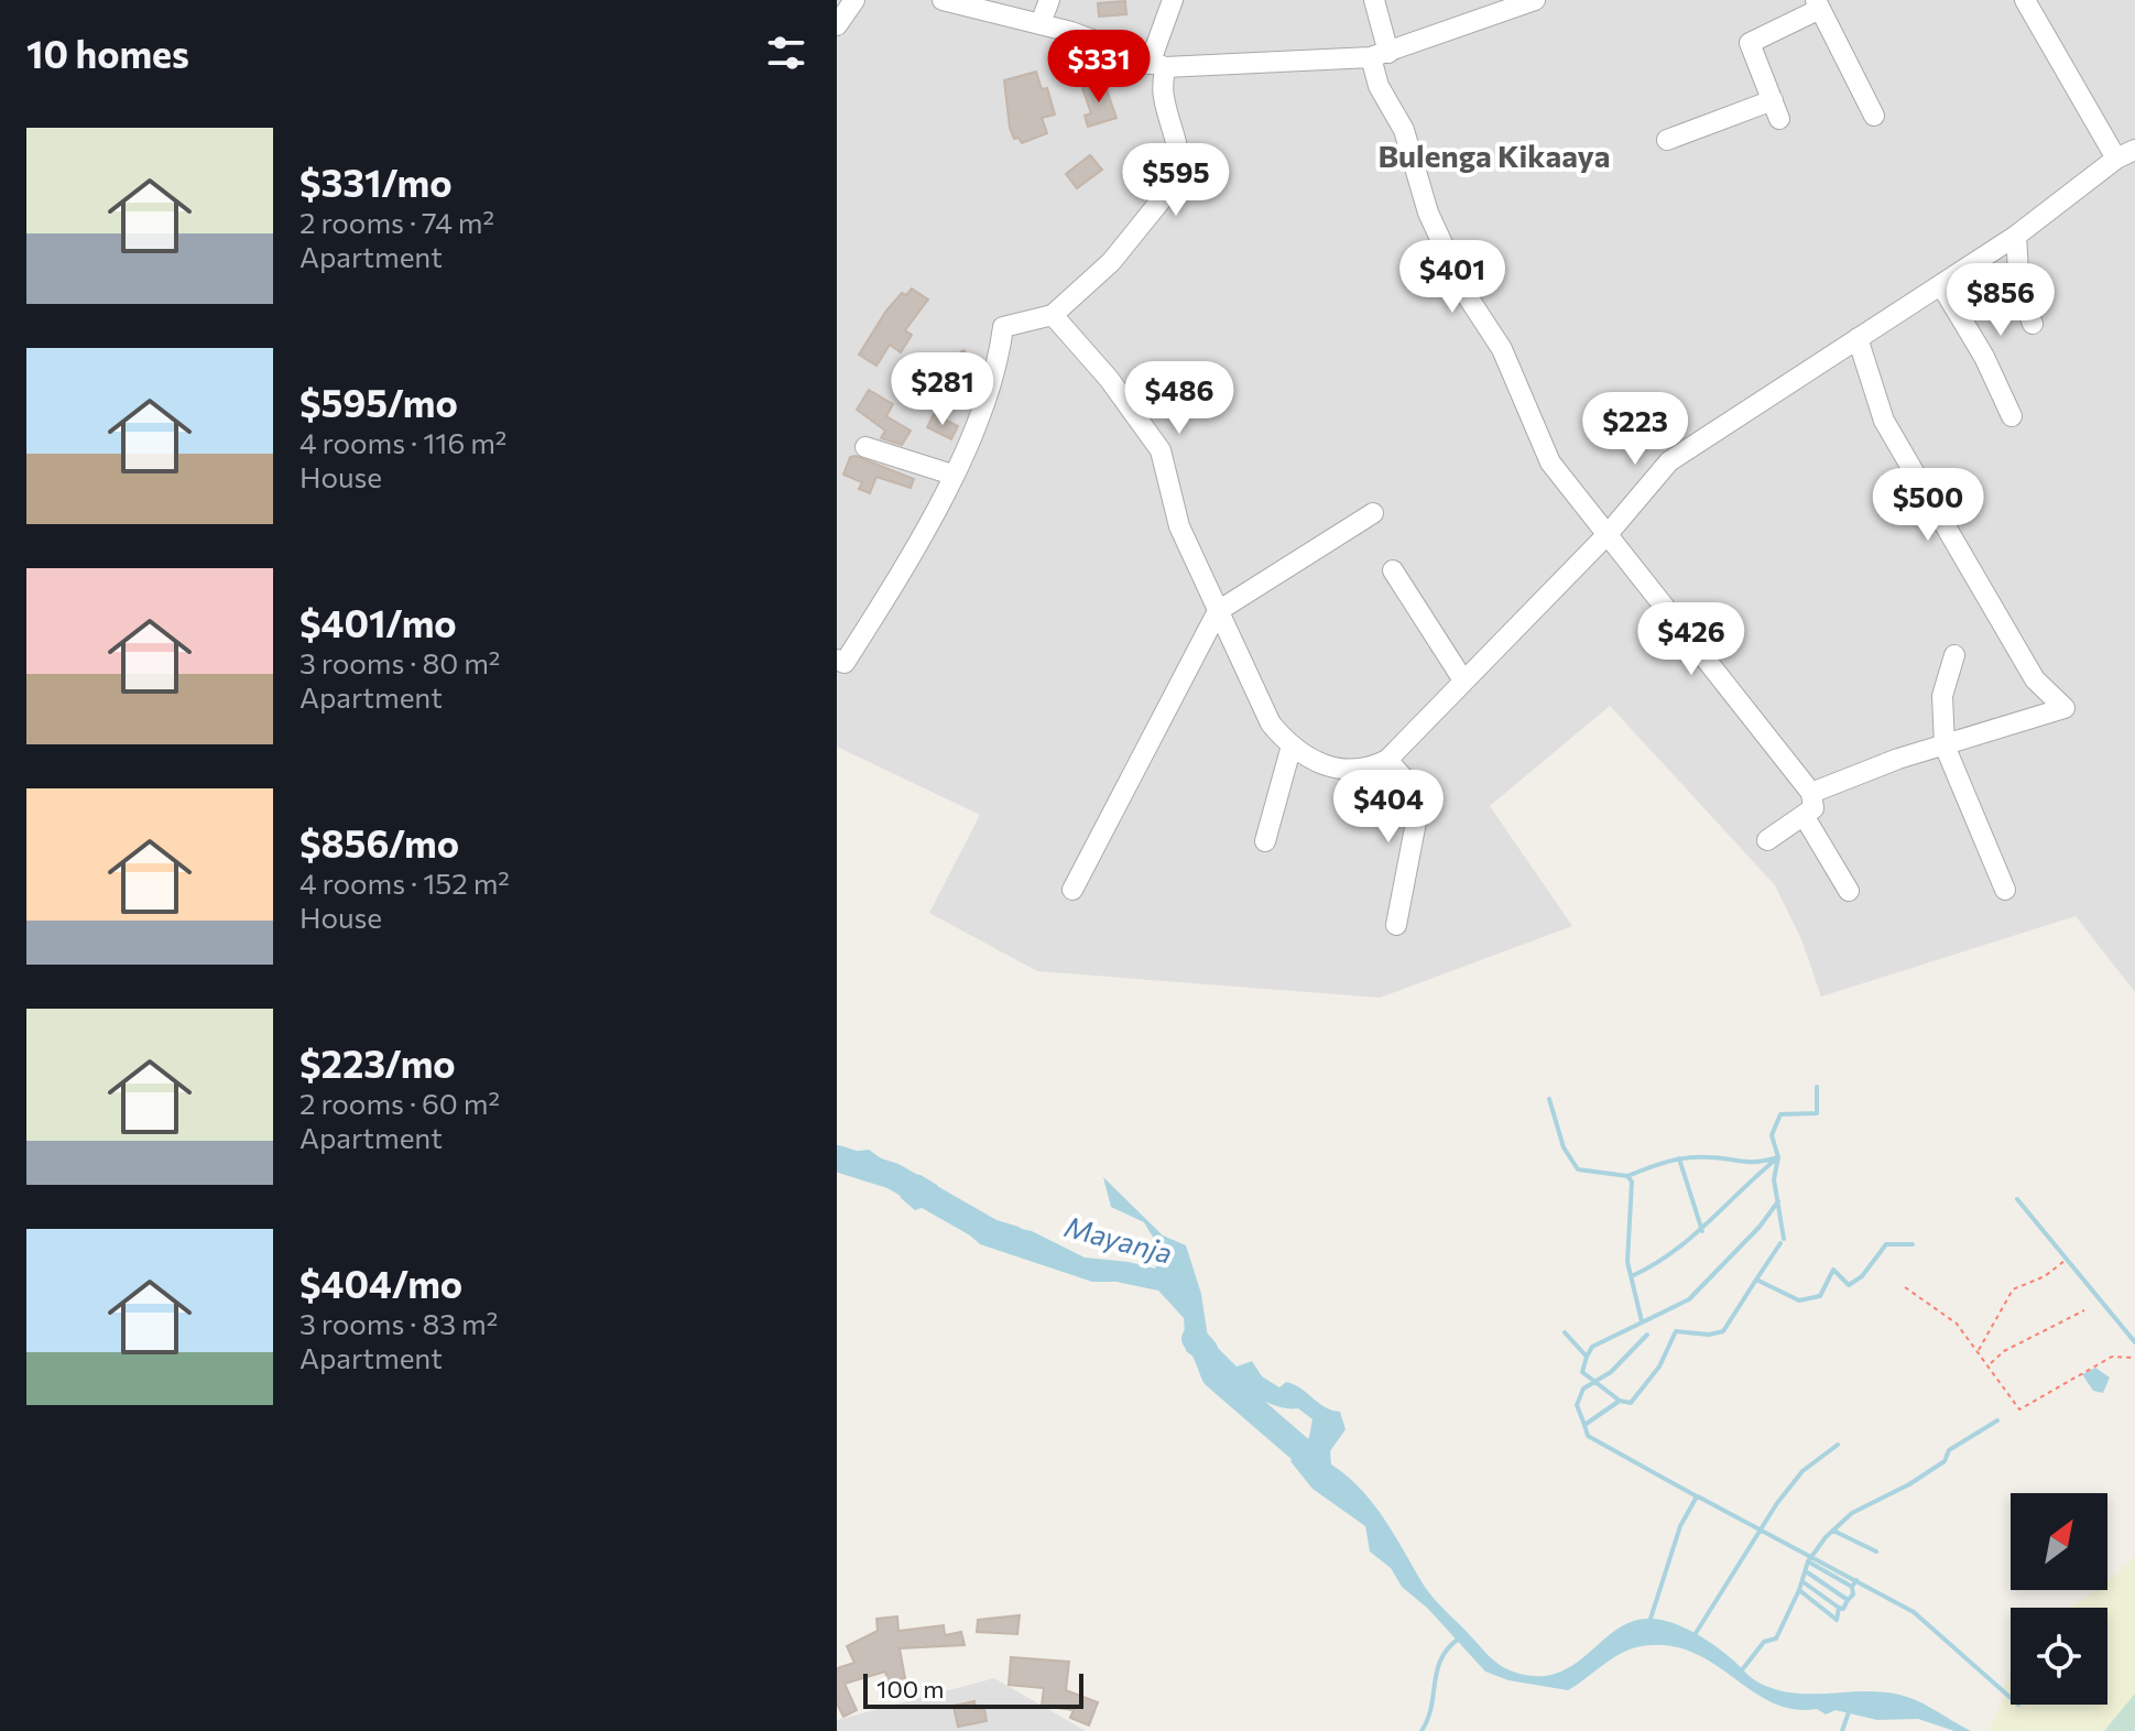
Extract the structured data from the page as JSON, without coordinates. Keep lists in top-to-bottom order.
{
  "districts": ["Bulenga Kikaaya"],
  "water": ["Mayanja"],
  "scale_bar": "100 m",
  "north": "top right",
  "page": {
    "heading": "10 homes",
    "price": [
      "$331",
      "$595",
      "$401",
      "$856",
      "$281",
      "$486",
      "$223",
      "$500",
      "$426",
      "$404"
    ],
    "list": [
      {
        "name": "$331/mo",
        "note": "2 rooms · 74 m² · Apartment"
      },
      {
        "name": "$595/mo",
        "note": "4 rooms · 116 m² · House"
      },
      {
        "name": "$401/mo",
        "note": "3 rooms · 80 m² · Apartment"
      },
      {
        "name": "$856/mo",
        "note": "4 rooms · 152 m² · House"
      },
      {
        "name": "$223/mo",
        "note": "2 rooms · 60 m² · Apartment"
      },
      {
        "name": "$404/mo",
        "note": "3 rooms · 83 m² · Apartment"
      }
    ],
    "scale": "100 m"
  }
}
